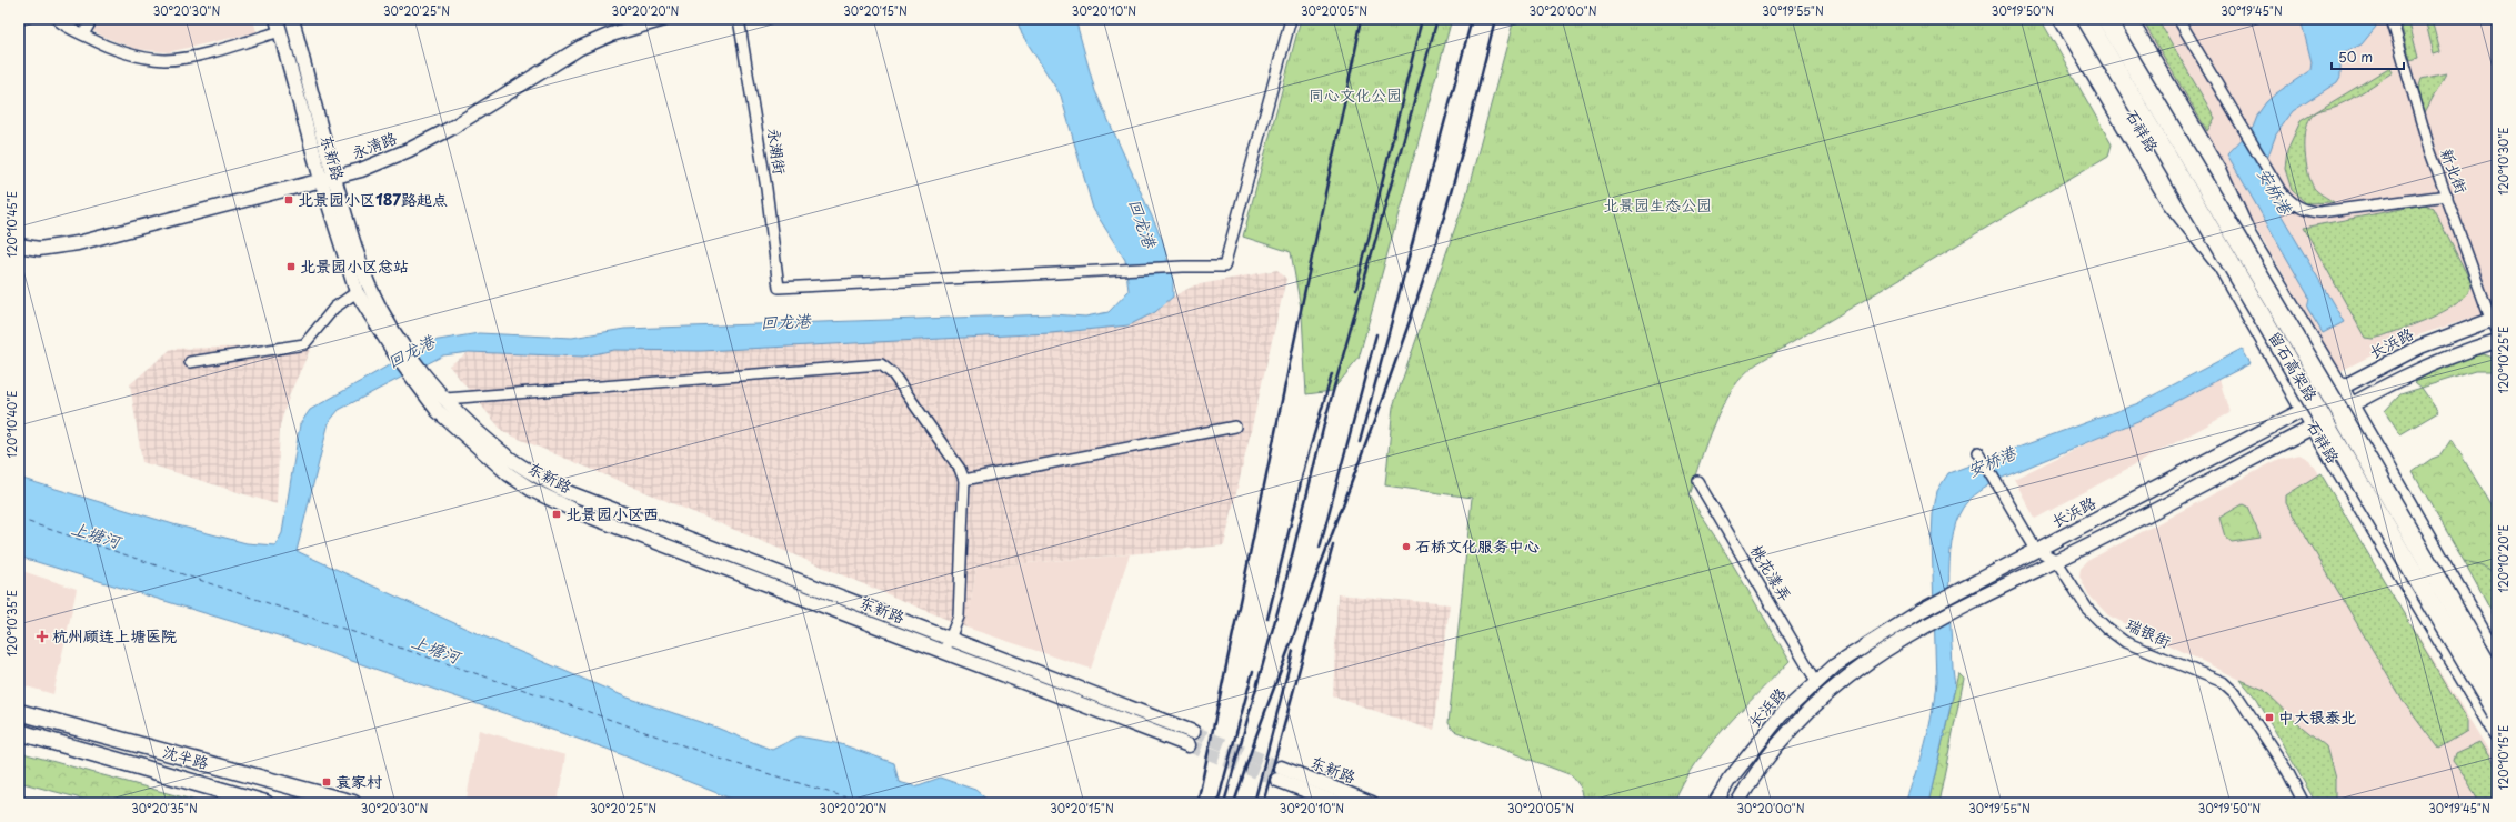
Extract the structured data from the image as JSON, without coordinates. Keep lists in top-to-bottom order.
{
  "streets": {
    "highway": ["留石高架路"],
    "main road": [
      "石祥路",
      "永清路",
      "东新路",
      "长浜路",
      "沈半路"
    ],
    "street": [
      "永潮街",
      "新北街",
      "桃花漾弄",
      "瑞银街"
    ]
  },
  "crossings": [
    ["石祥路", "长浜路"],
    ["永清路", "东新路"],
    ["新北街", "长浜路"],
    ["长浜路", "桃花漾弄"],
    ["长浜路", "瑞银街"]
  ],
  "water": ["安桥港", "回龙港", "上塘河"],
  "parks": ["同心文化公园", "北景园生态公园"],
  "places": {
    "transit": [
      "北景园小区187路起点",
      "北景园小区总站",
      "北景园小区西",
      "中大银泰北",
      "袁家村"
    ],
    "other": ["石桥文化服务中心"],
    "health": ["杭州顾连上塘医院"]
  },
  "scale_bar": "50 m",
  "coordinates": [
    "30°20'30\"N",
    "30°20'25\"N",
    "30°20'20\"N",
    "30°20'15\"N",
    "30°20'10\"N",
    "30°20'05\"N",
    "30°20'00\"N",
    "30°19'55\"N",
    "30°19'50\"N",
    "30°19'45\"N",
    "120°10'30\"E",
    "120°10'45\"E",
    "120°10'25\"E",
    "120°10'40\"E",
    "120°10'20\"E",
    "120°10'35\"E",
    "120°10'15\"E",
    "30°20'35\"N"
  ]
}
